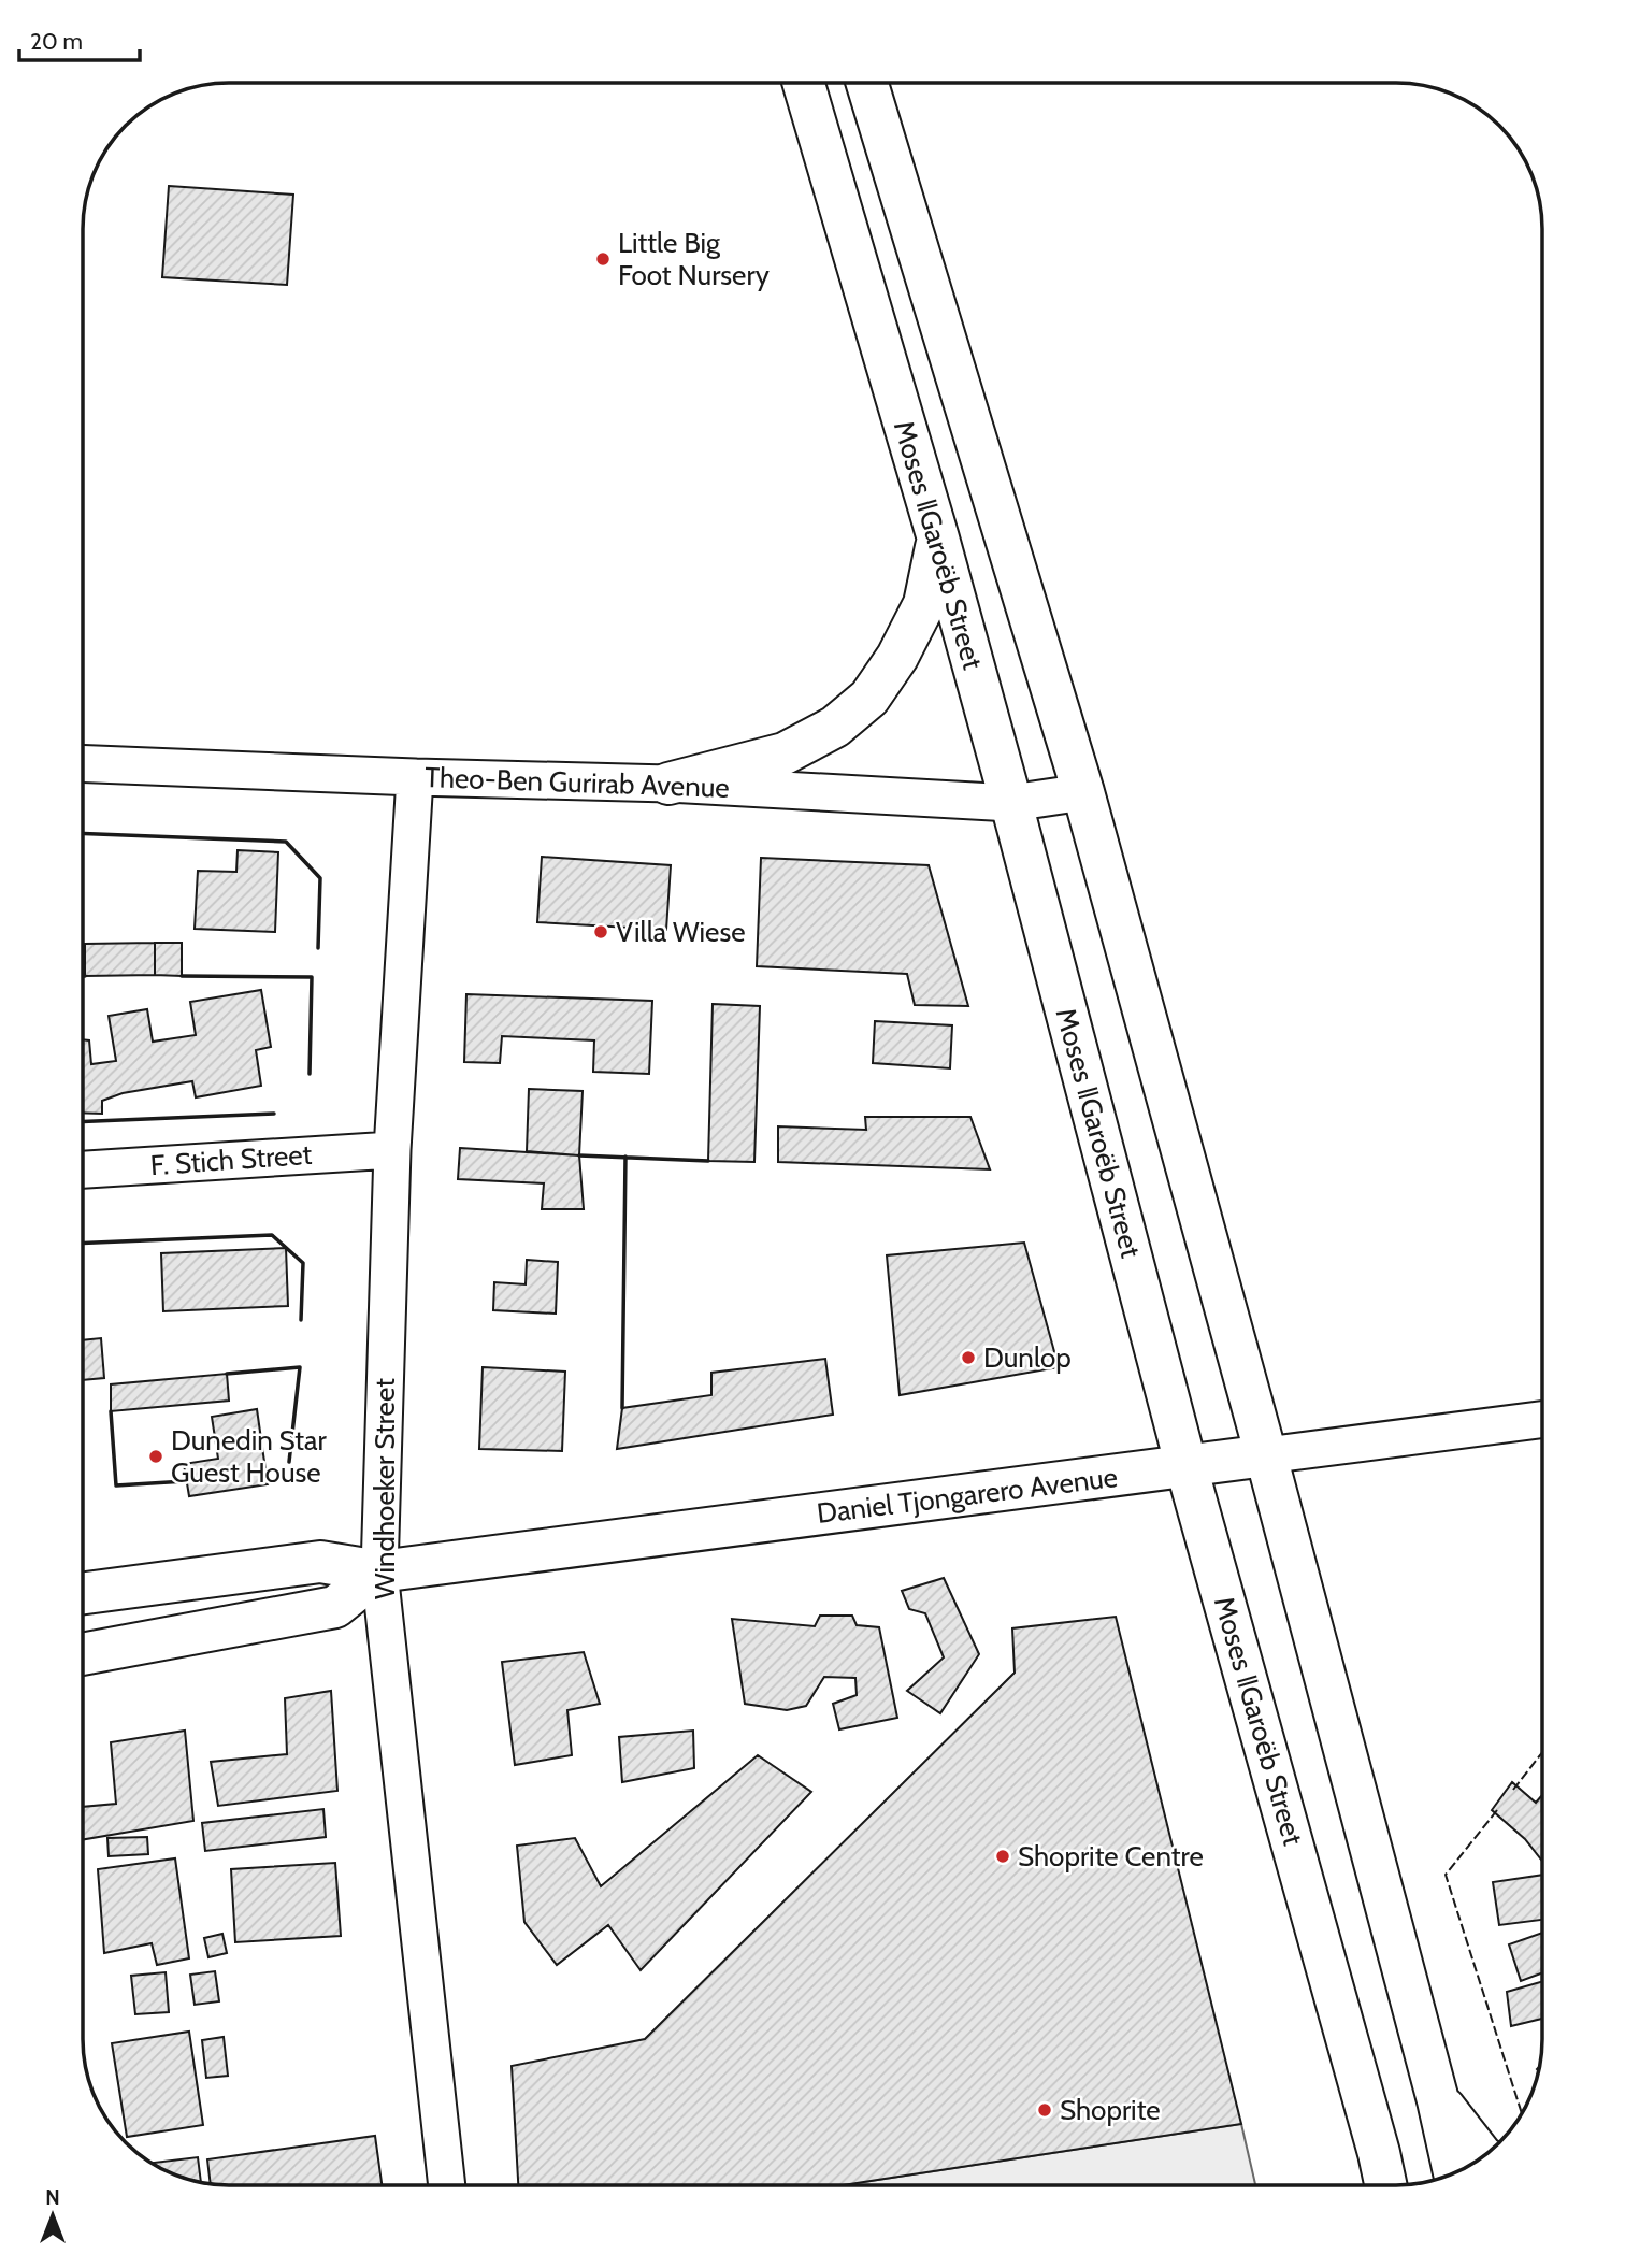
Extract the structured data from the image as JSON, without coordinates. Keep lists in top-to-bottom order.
{
  "streets": {
    "main road": ["Moses ǁGaroëb Street", "Daniel Tjongarero Avenue"],
    "street": ["Theo-Ben Gurirab Avenue", "F. Stich Street", "Windhoeker Street"]
  },
  "crossings": [
    ["Moses ǁGaroëb Street", "Theo-Ben Gurirab Avenue"],
    ["Moses ǁGaroëb Street", "Daniel Tjongarero Avenue"],
    ["Theo-Ben Gurirab Avenue", "Windhoeker Street"],
    ["F. Stich Street", "Windhoeker Street"],
    ["Windhoeker Street", "Daniel Tjongarero Avenue"]
  ],
  "places": [
    "Little Big Foot Nursery",
    "Villa Wiese",
    "Dunlop",
    "Dunedin Star Guest House",
    "Shoprite Centre",
    "Shoprite"
  ],
  "scale_bar": "20 m",
  "north": "top"
}
